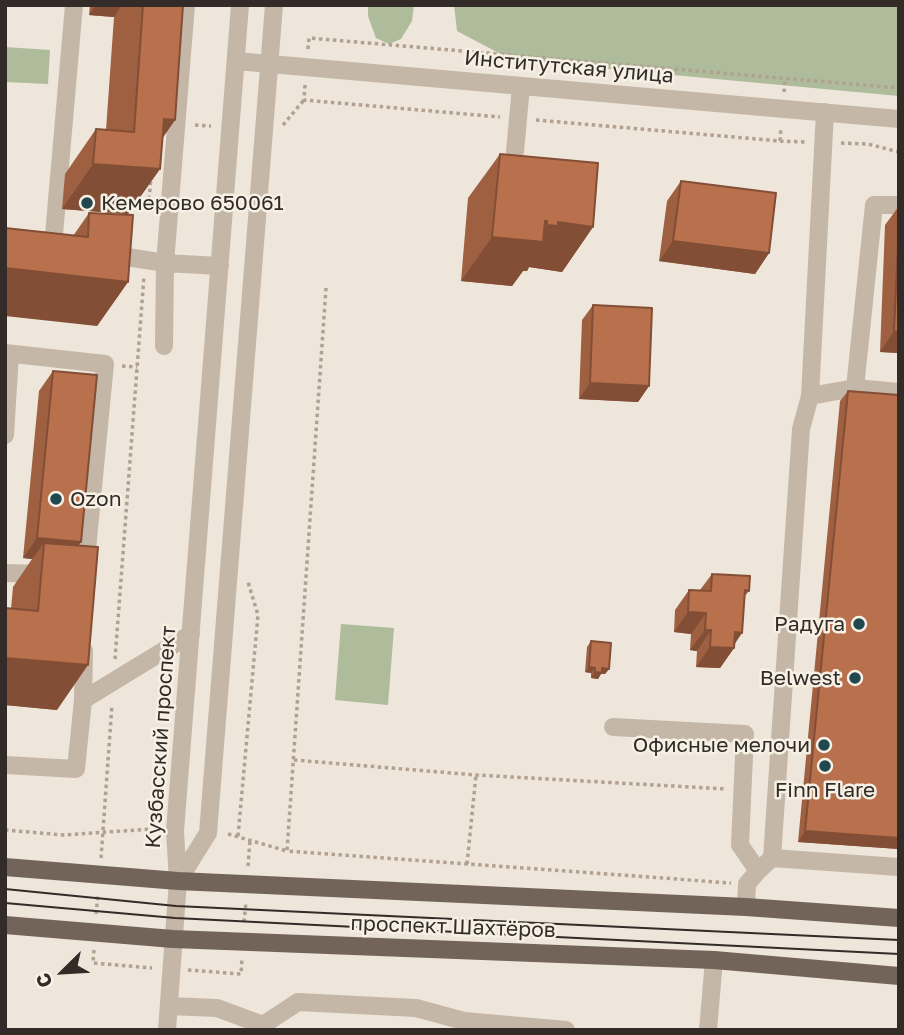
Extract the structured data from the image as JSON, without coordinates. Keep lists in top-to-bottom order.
{
  "streets": {
    "main road": ["проспект Шахтёров"],
    "street": ["Институтская улица", "Кузбасский проспект"]
  },
  "crossings": [
    ["Институтская улица", "Кузбасский проспект"],
    ["Кузбасский проспект", "проспект Шахтёров"]
  ],
  "places": [
    "Кемерово 650061",
    "Ozon",
    "Радуга",
    "Belwest",
    "Офисные мелочи",
    "Finn Flare"
  ],
  "north": "bottom left"
}
